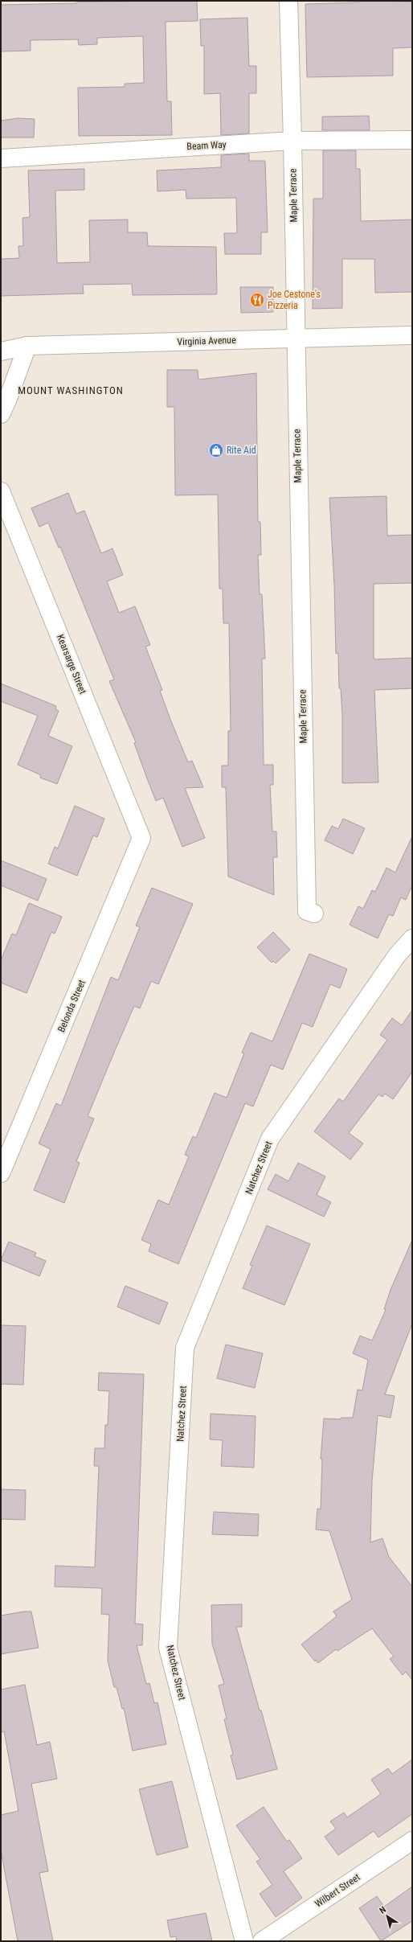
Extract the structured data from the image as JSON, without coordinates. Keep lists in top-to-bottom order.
{
  "streets": {
    "street": [
      "Beam Way",
      "Maple Terrace",
      "Virginia Avenue",
      "Kearsarge Street",
      "Belonda Street",
      "Natchez Street",
      "Wilbert Street"
    ]
  },
  "crossings": [
    ["Beam Way", "Maple Terrace"],
    ["Maple Terrace", "Virginia Avenue"],
    ["Kearsarge Street", "Belonda Street"]
  ],
  "districts": ["MOUNT WASHINGTON"],
  "places": {
    "restaurant": ["Joe Cestone's Pizzeria"],
    "shop": ["Rite Aid"]
  },
  "north": "top left"
}
